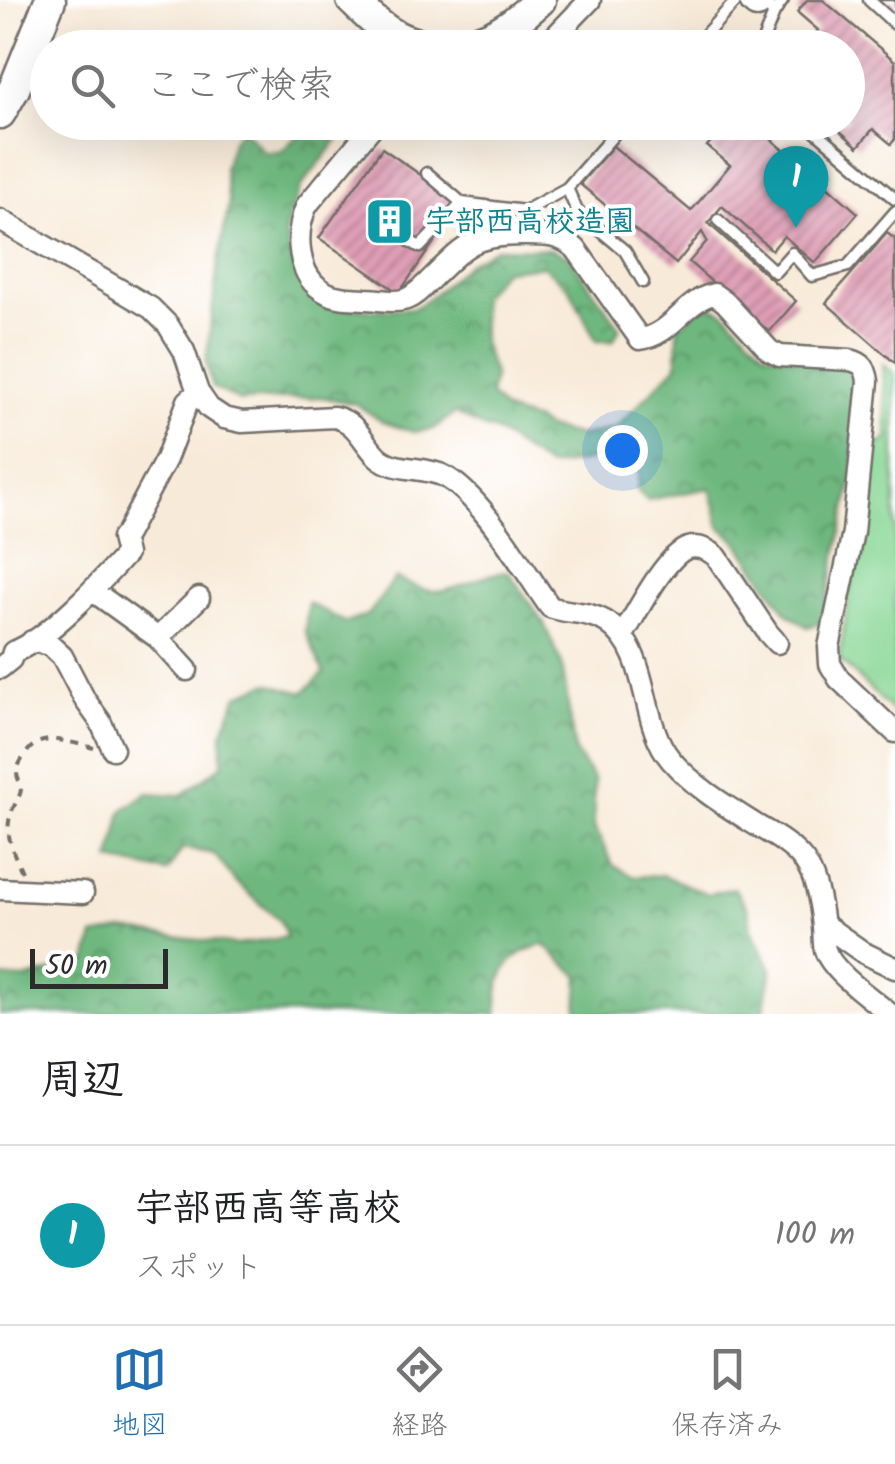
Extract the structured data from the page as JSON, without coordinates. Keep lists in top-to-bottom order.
{
  "places": {
    "building": ["宇部西高校造園"]
  },
  "scale_bar": "50 m",
  "page": {
    "search": "ここで検索",
    "pins": "1",
    "scale": "50 m",
    "heading": "周辺",
    "list": [
      {
        "mark": "1",
        "name": "宇部西高等高校",
        "note": "スポット",
        "value": "100 m"
      }
    ],
    "nav": ["地図", "経路", "保存済み"]
  }
}
